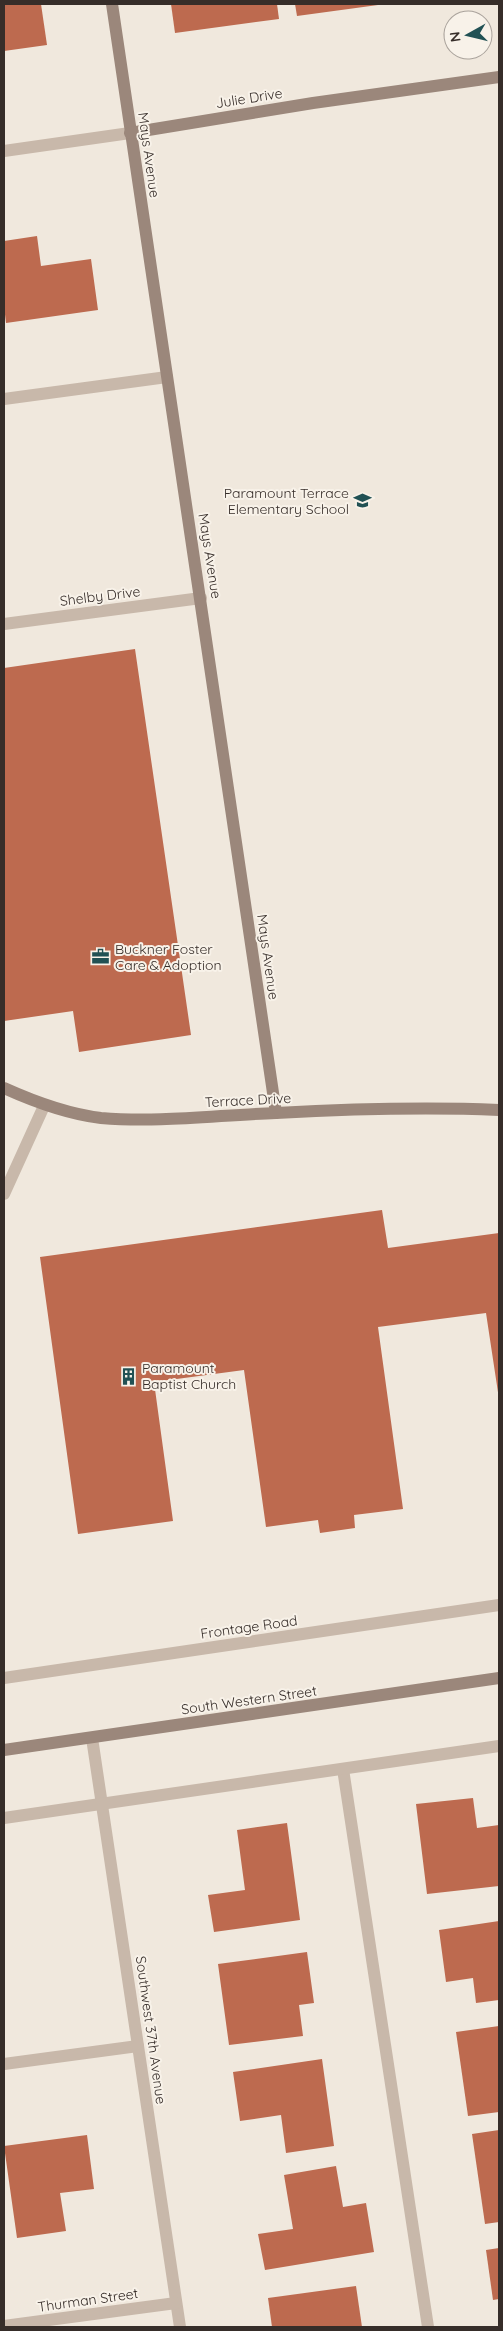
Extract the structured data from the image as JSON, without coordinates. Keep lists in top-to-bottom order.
{
  "streets": {
    "street": [
      "Julie Drive",
      "Mays Avenue",
      "Shelby Drive",
      "Terrace Drive",
      "Frontage Road",
      "South Western Street",
      "Southwest 37th Avenue",
      "Thurman Street"
    ]
  },
  "crossings": [
    ["Julie Drive", "Mays Avenue"],
    ["Mays Avenue", "Shelby Drive"],
    ["Mays Avenue", "Terrace Drive"],
    ["South Western Street", "Southwest 37th Avenue"],
    ["Southwest 37th Avenue", "Thurman Street"]
  ],
  "places": {
    "school or university": ["Paramount Terrace Elementary School"],
    "office": ["Buckner Foster Care & Adoption"],
    "building": ["Paramount Baptist Church"]
  },
  "north": "left"
}
